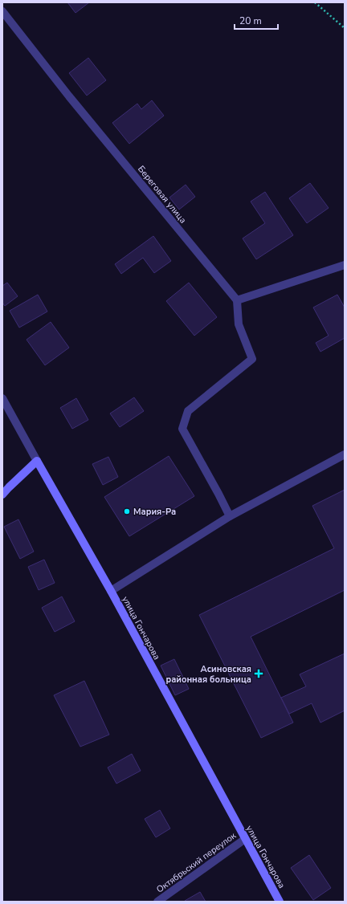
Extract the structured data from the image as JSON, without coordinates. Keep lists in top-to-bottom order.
{
  "streets": {
    "street": ["Береговая улица", "улица Гончарова", "Октябрьский переулок"]
  },
  "crossings": [
    ["улица Гончарова", "Октябрьский переулок"]
  ],
  "places": {
    "other": ["Мария-Ра"],
    "health": ["Асиновская районная больница"]
  },
  "scale_bar": "20 m"
}
